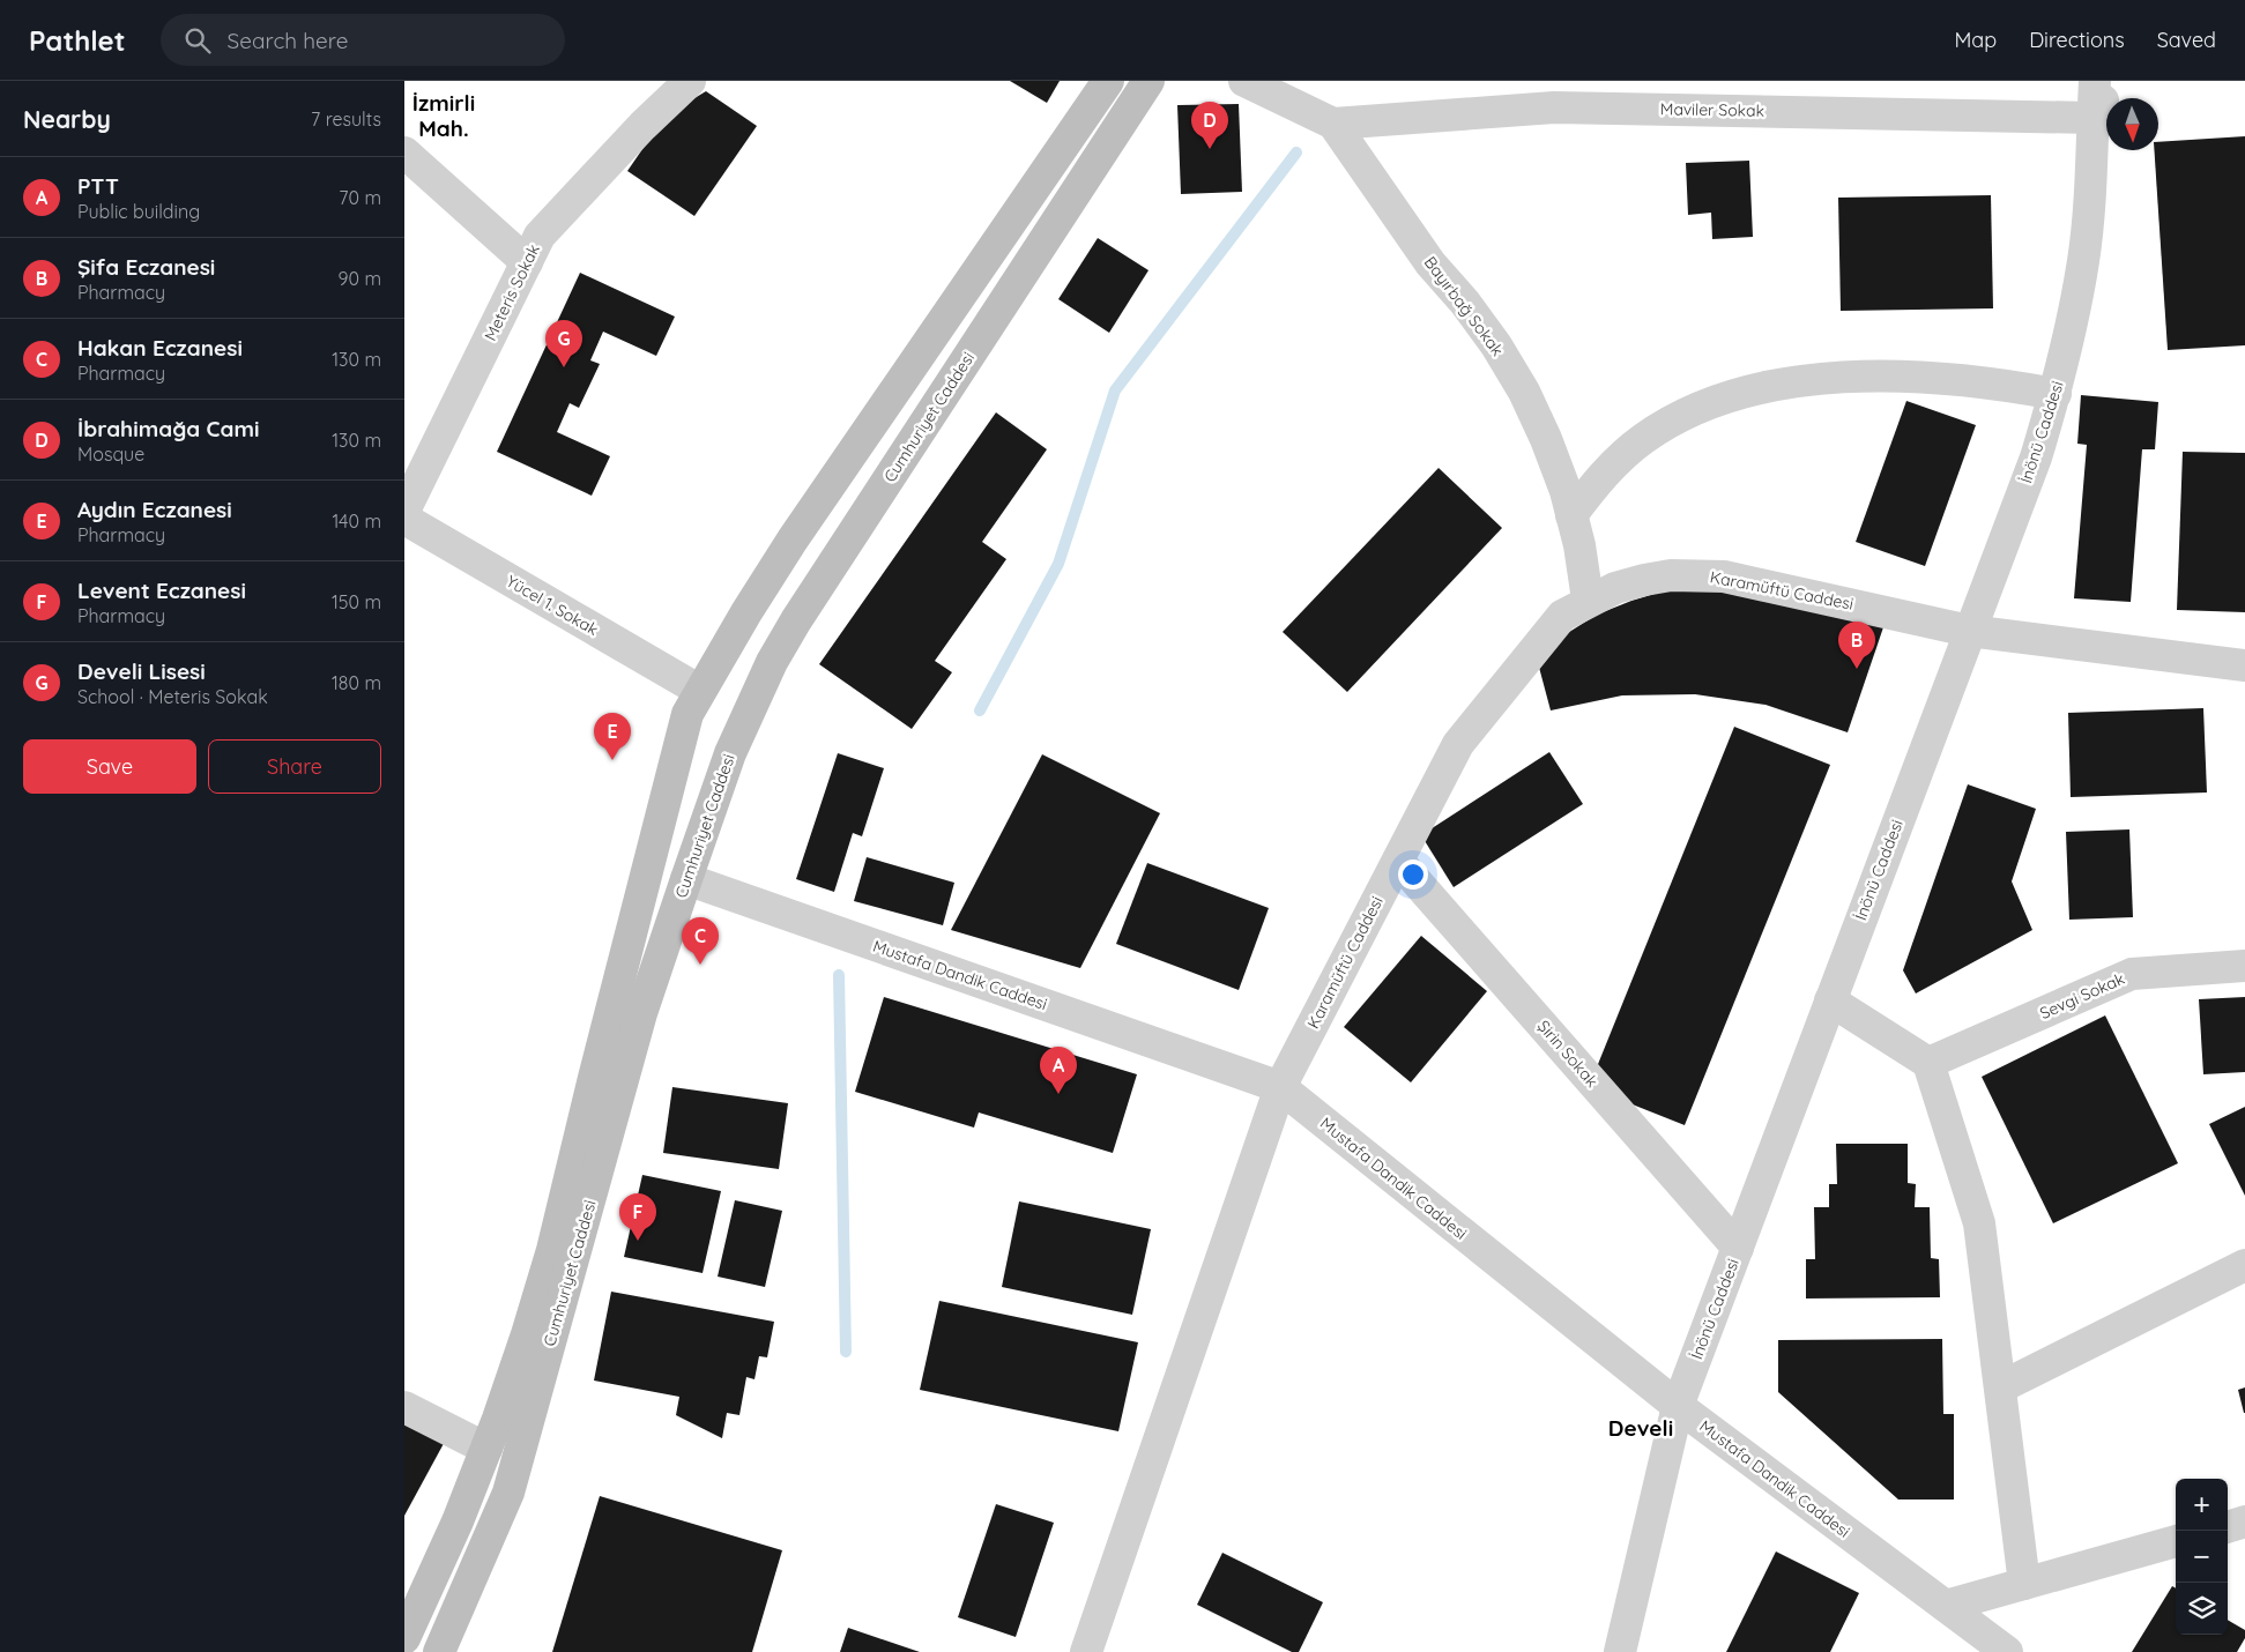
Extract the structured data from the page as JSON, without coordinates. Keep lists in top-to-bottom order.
{
  "streets": {
    "main road": ["Cumhuriyet Caddesi"],
    "street": [
      "Maviler Sokak",
      "Meteris Sokak",
      "Bayırbağ Sokak",
      "İnönü Caddesi",
      "Karamüftü Caddesi",
      "Yücel 1. Sokak",
      "Mustafa Dandik Caddesi",
      "Sevgi Sokak",
      "Şirin Sokak"
    ]
  },
  "crossings": [
    ["Maviler Sokak", "Bayırbağ Sokak"],
    ["Maviler Sokak", "İnönü Caddesi"],
    ["Bayırbağ Sokak", "Karamüftü Caddesi"],
    ["Cumhuriyet Caddesi", "Yücel 1. Sokak"],
    ["Cumhuriyet Caddesi", "Mustafa Dandik Caddesi"],
    ["İnönü Caddesi", "Karamüftü Caddesi"],
    ["İnönü Caddesi", "Mustafa Dandik Caddesi"],
    ["İnönü Caddesi", "Şirin Sokak"],
    ["Karamüftü Caddesi", "Mustafa Dandik Caddesi"],
    ["Karamüftü Caddesi", "Şirin Sokak"]
  ],
  "districts": ["İzmirli Mah.", "Develi"],
  "north": "bottom",
  "page": {
    "header": "Pathlet",
    "search": "Search here",
    "nav": ["Map", "Directions", "Saved"],
    "heading": ["Nearby", "7 results"],
    "pins": [
      "D",
      "G",
      "B",
      "E",
      "C",
      "A",
      "F"
    ],
    "list": [
      {
        "mark": "A",
        "name": "PTT",
        "note": "Public building",
        "value": "70 m"
      },
      {
        "mark": "B",
        "name": "Şifa Eczanesi",
        "note": "Pharmacy",
        "value": "90 m"
      },
      {
        "mark": "C",
        "name": "Hakan Eczanesi",
        "note": "Pharmacy",
        "value": "130 m"
      },
      {
        "mark": "D",
        "name": "İbrahimağa Cami",
        "note": "Mosque",
        "value": "130 m"
      },
      {
        "mark": "E",
        "name": "Aydın Eczanesi",
        "note": "Pharmacy",
        "value": "140 m"
      },
      {
        "mark": "F",
        "name": "Levent Eczanesi",
        "note": "Pharmacy",
        "value": "150 m"
      },
      {
        "mark": "G",
        "name": "Develi Lisesi",
        "note": "School · Meteris Sokak",
        "value": "180 m"
      }
    ],
    "buttons": ["Save", "Share"],
    "map_buttons": ["+", "−"]
  }
}
